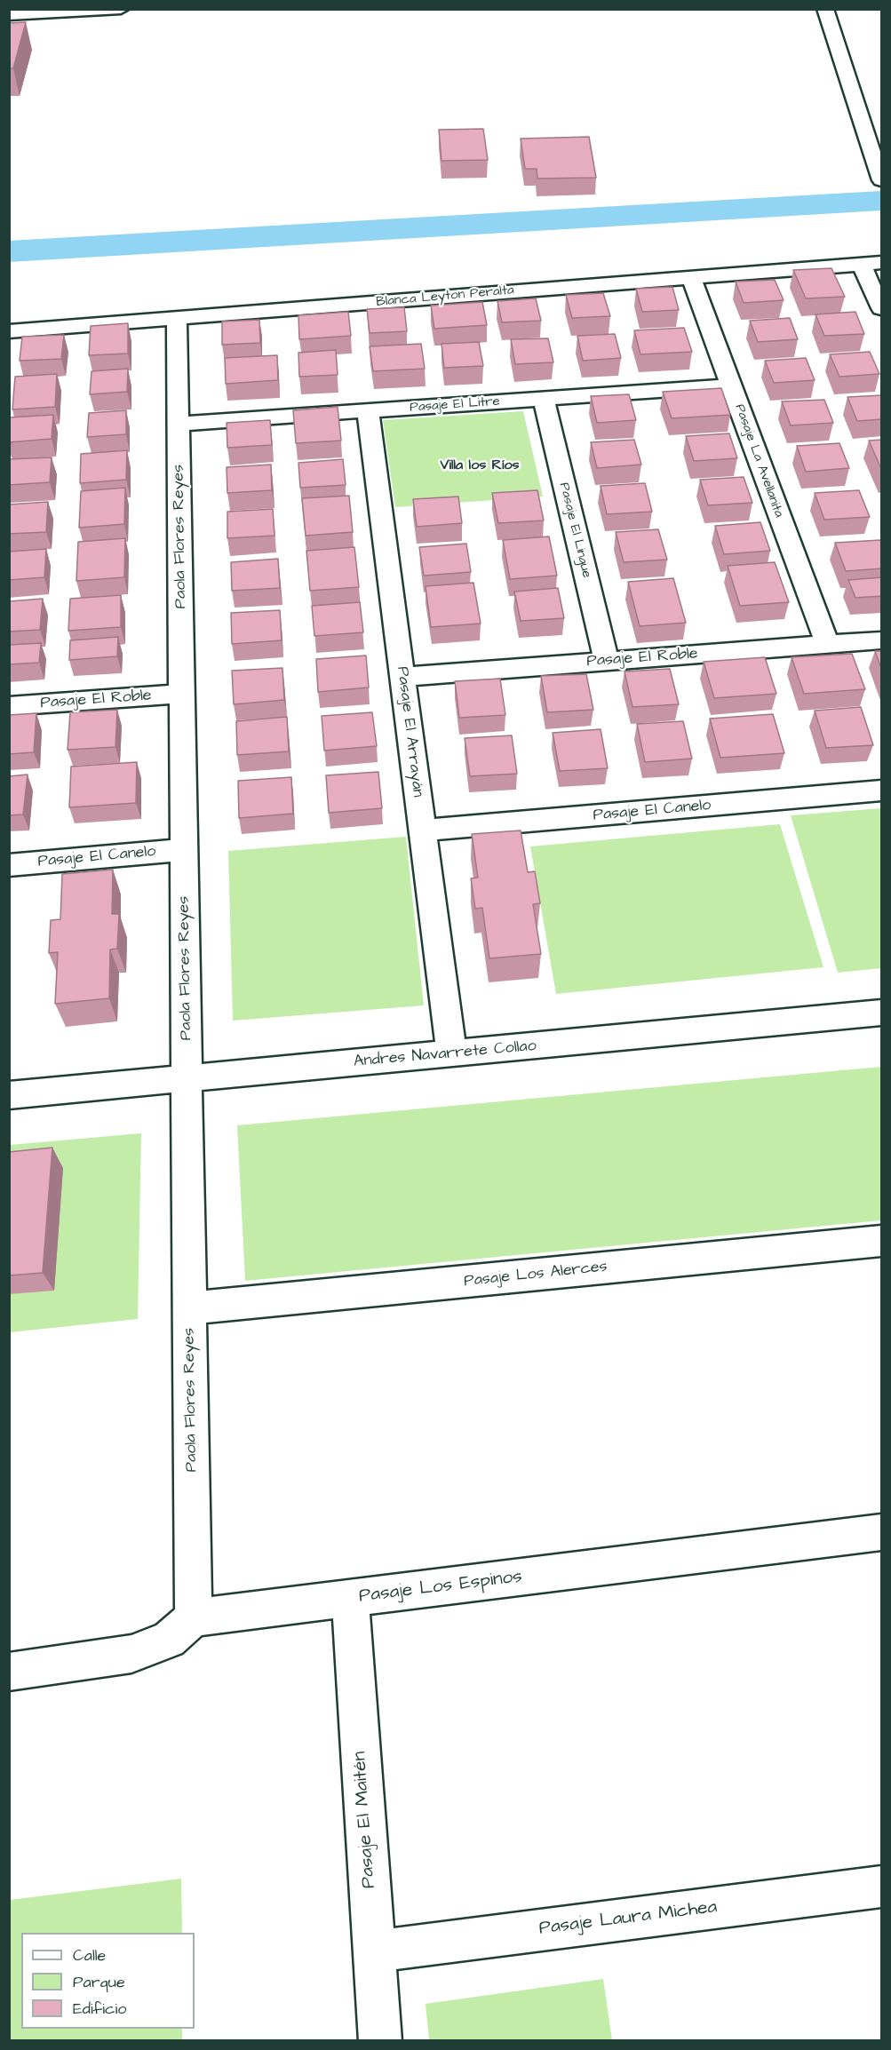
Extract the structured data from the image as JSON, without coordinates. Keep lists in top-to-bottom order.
{
  "streets": {
    "street": [
      "Blanca Leyton Peralta",
      "Pasaje El Litre",
      "Pasaje La Avellanita",
      "Pasaje El Lingue",
      "Paola Flores Reyes",
      "Pasaje El Roble",
      "Pasaje El Arrayán",
      "Pasaje El Canelo",
      "Andres Navarrete Collao",
      "Pasaje Los Alerces",
      "Pasaje Los Espinos",
      "Pasaje El Maitén",
      "Pasaje Laura Michea"
    ]
  },
  "crossings": [
    ["Blanca Leyton Peralta", "Pasaje La Avellanita"],
    ["Blanca Leyton Peralta", "Paola Flores Reyes"],
    ["Pasaje El Litre", "Pasaje La Avellanita"],
    ["Pasaje El Litre", "Pasaje El Lingue"],
    ["Pasaje El Litre", "Paola Flores Reyes"],
    ["Pasaje El Litre", "Pasaje El Arrayán"],
    ["Pasaje La Avellanita", "Pasaje El Roble"],
    ["Pasaje El Lingue", "Pasaje El Roble"],
    ["Paola Flores Reyes", "Pasaje El Roble"],
    ["Paola Flores Reyes", "Pasaje El Canelo"],
    ["Paola Flores Reyes", "Andres Navarrete Collao"],
    ["Paola Flores Reyes", "Pasaje Los Alerces"],
    ["Paola Flores Reyes", "Pasaje Los Espinos"],
    ["Pasaje El Roble", "Pasaje El Arrayán"],
    ["Pasaje El Arrayán", "Pasaje El Canelo"],
    ["Pasaje El Arrayán", "Andres Navarrete Collao"],
    ["Pasaje Los Espinos", "Pasaje El Maitén"],
    ["Pasaje El Maitén", "Pasaje Laura Michea"]
  ],
  "districts": ["Villa los Ríos"],
  "legend": ["Calle", "Parque", "Edificio"]
}
